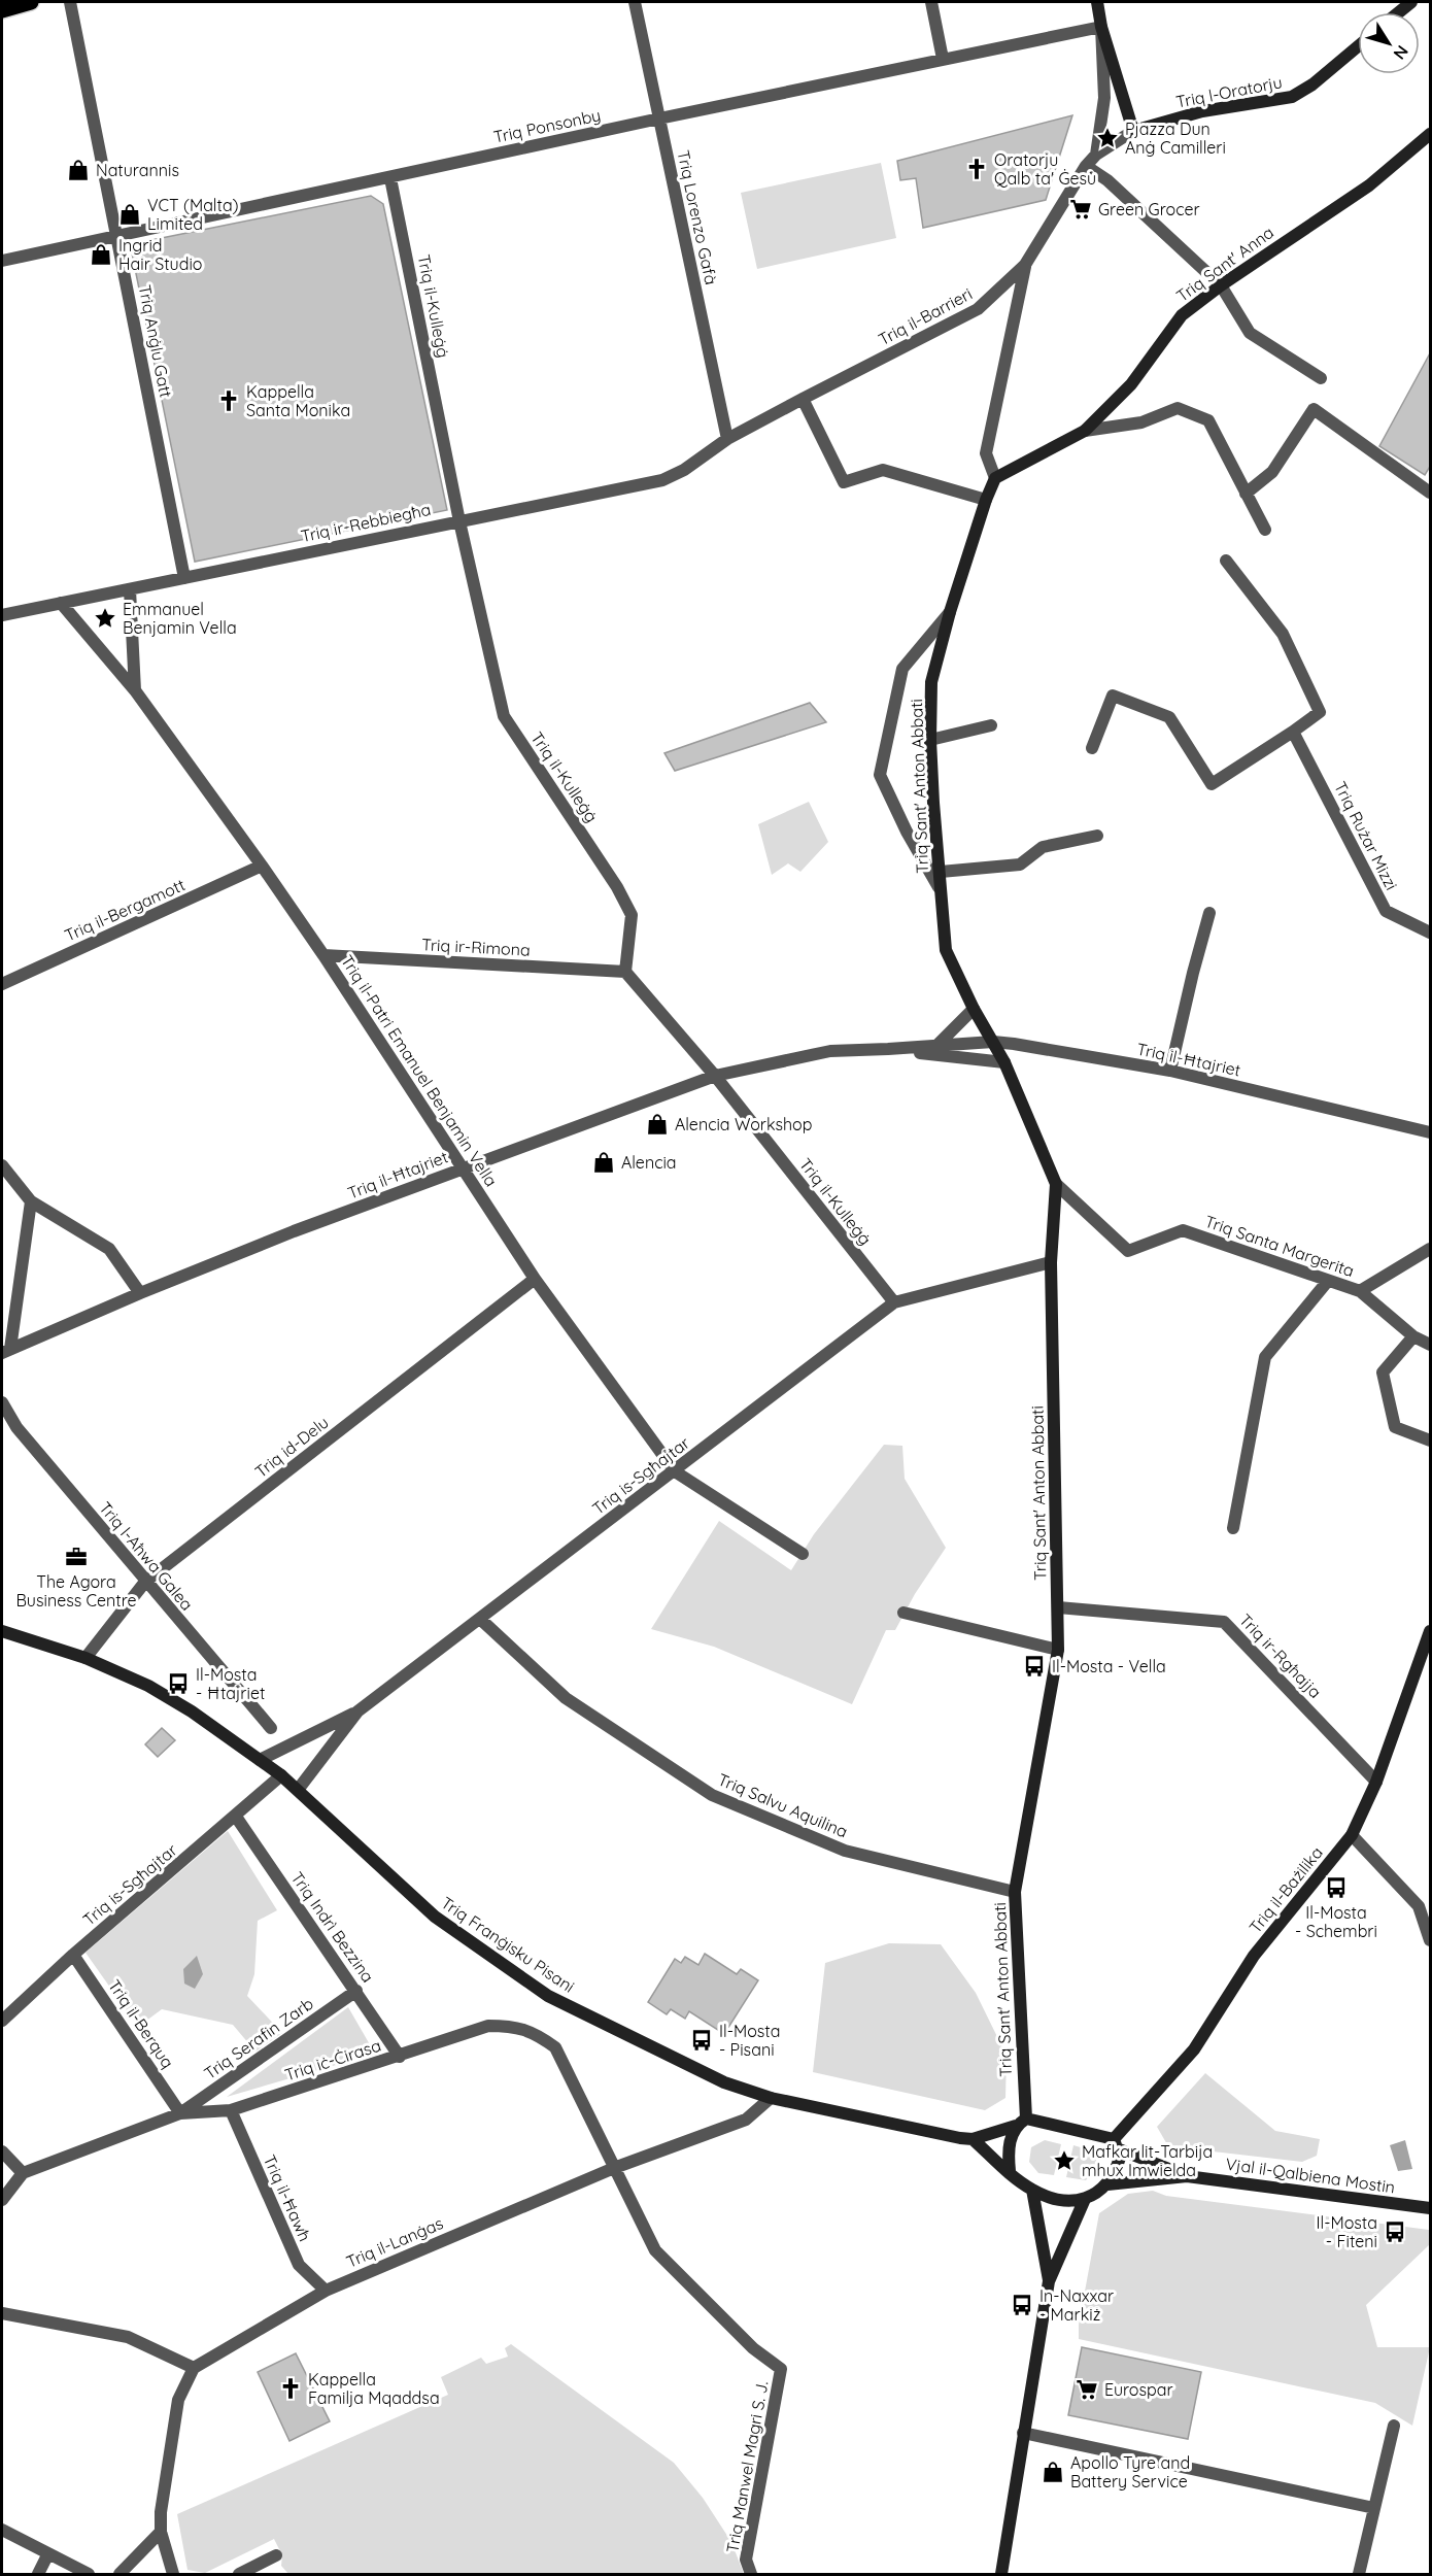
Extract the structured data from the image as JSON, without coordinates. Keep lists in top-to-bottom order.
{
  "streets": {
    "street": [
      "Triq l-Oratorju",
      "Triq Ponsonby",
      "Triq Lorenzo Gafà",
      "Triq Sant' Anna",
      "Triq il-Kulleġġ",
      "Triq il-Barrieri",
      "Triq Anġlu Gatt",
      "Triq ir-Rebbiegħa",
      "Triq Sant' Anton Abbati",
      "Triq Rużar Mizzi",
      "Triq il-Bergamott",
      "Triq ir-Rimona",
      "Triq il-Ħtajriet",
      "Triq il-Patri Emanuel Benjamin Vella",
      "Triq Santa Margerita",
      "Triq id-Delu",
      "Triq is-Sgħajtar",
      "Triq l-Aħwa Galea",
      "Triq ir-Rgħajja",
      "Triq Salvu Aquilina",
      "Triq il-Bażilika",
      "Triq Indrì Bezzina",
      "Triq Franġisku Pisani",
      "Triq il-Berquq",
      "Triq Serafin Zarb",
      "Triq iċ-Ċirasa",
      "Vjal il-Qalbiena Mostin",
      "Triq il-Ħawħ",
      "Triq il-Lanġas",
      "Triq Manwel Magri S. J."
    ]
  },
  "crossings": [
    ["Triq l-Oratorju", "Triq il-Barrieri"],
    ["Triq Ponsonby", "Triq Lorenzo Gafà"],
    ["Triq Ponsonby", "Triq il-Kulleġġ"],
    ["Triq Ponsonby", "Triq Anġlu Gatt"],
    ["Triq Lorenzo Gafà", "Triq il-Barrieri"],
    ["Triq Lorenzo Gafà", "Triq ir-Rebbiegħa"],
    ["Triq Sant' Anna", "Triq Sant' Anton Abbati"],
    ["Triq il-Kulleġġ", "Triq ir-Rebbiegħa"],
    ["Triq il-Kulleġġ", "Triq ir-Rimona"],
    ["Triq il-Kulleġġ", "Triq il-Ħtajriet"],
    ["Triq il-Kulleġġ", "Triq is-Sgħajtar"],
    ["Triq il-Barrieri", "Triq ir-Rebbiegħa"],
    ["Triq Anġlu Gatt", "Triq ir-Rebbiegħa"],
    ["Triq ir-Rebbiegħa", "Triq il-Patri Emanuel Benjamin Vella"],
    ["Triq Sant' Anton Abbati", "Triq il-Ħtajriet"],
    ["Triq Sant' Anton Abbati", "Triq Santa Margerita"],
    ["Triq Sant' Anton Abbati", "Triq is-Sgħajtar"],
    ["Triq Sant' Anton Abbati", "Triq ir-Rgħajja"],
    ["Triq Sant' Anton Abbati", "Triq Salvu Aquilina"],
    ["Triq Sant' Anton Abbati", "Triq Franġisku Pisani"],
    ["Triq Sant' Anton Abbati", "Vjal il-Qalbiena Mostin"],
    ["Triq il-Bergamott", "Triq il-Patri Emanuel Benjamin Vella"],
    ["Triq ir-Rimona", "Triq il-Patri Emanuel Benjamin Vella"],
    ["Triq il-Ħtajriet", "Triq il-Patri Emanuel Benjamin Vella"],
    ["Triq il-Patri Emanuel Benjamin Vella", "Triq id-Delu"],
    ["Triq il-Patri Emanuel Benjamin Vella", "Triq is-Sgħajtar"],
    ["Triq id-Delu", "Triq l-Aħwa Galea"],
    ["Triq id-Delu", "Triq Franġisku Pisani"],
    ["Triq is-Sgħajtar", "Triq Salvu Aquilina"],
    ["Triq is-Sgħajtar", "Triq Indrì Bezzina"],
    ["Triq is-Sgħajtar", "Triq Franġisku Pisani"],
    ["Triq is-Sgħajtar", "Triq il-Berquq"],
    ["Triq ir-Rgħajja", "Triq il-Bażilika"],
    ["Triq il-Bażilika", "Vjal il-Qalbiena Mostin"],
    ["Triq Indrì Bezzina", "Triq Serafin Zarb"],
    ["Triq Indrì Bezzina", "Triq iċ-Ċirasa"],
    ["Triq Franġisku Pisani", "Vjal il-Qalbiena Mostin"],
    ["Triq Franġisku Pisani", "Triq il-Lanġas"],
    ["Triq il-Berquq", "Triq Serafin Zarb"],
    ["Triq il-Berquq", "Triq iċ-Ċirasa"],
    ["Triq Serafin Zarb", "Triq iċ-Ċirasa"],
    ["Triq iċ-Ċirasa", "Triq il-Ħawħ"],
    ["Triq iċ-Ċirasa", "Triq il-Lanġas"],
    ["Triq iċ-Ċirasa", "Triq Manwel Magri S. J."],
    ["Triq il-Ħawħ", "Triq il-Lanġas"],
    ["Triq il-Lanġas", "Triq Manwel Magri S. J."]
  ],
  "places": {
    "place": ["Pjazza Dun Anġ Camilleri", "Emmanuel Benjamin Vella", "Mafkar lit-Tarbija mhux Imwielda"],
    "church": ["Oratorju Qalb ta' Ġesù", "Kappella Santa Monika", "Kappella Familja Mqaddsa"],
    "shop": [
      "Naturannis",
      "VCT (Malta) Limited",
      "Ingrid Hair Studio",
      "Alencia Workshop",
      "Alencia",
      "Apollo Tyre and Battery Service"
    ],
    "supermarket": ["Green Grocer", "Eurospar"],
    "office": ["The Agora Business Centre"],
    "bus stop": [
      "Il-Mosta - Vella",
      "Il-Mosta - Ħtajriet",
      "Il-Mosta - Schembri",
      "Il-Mosta - Pisani",
      "Il-Mosta - Fiteni",
      "In-Naxxar - Markiż"
    ]
  },
  "north": "bottom right"
}
